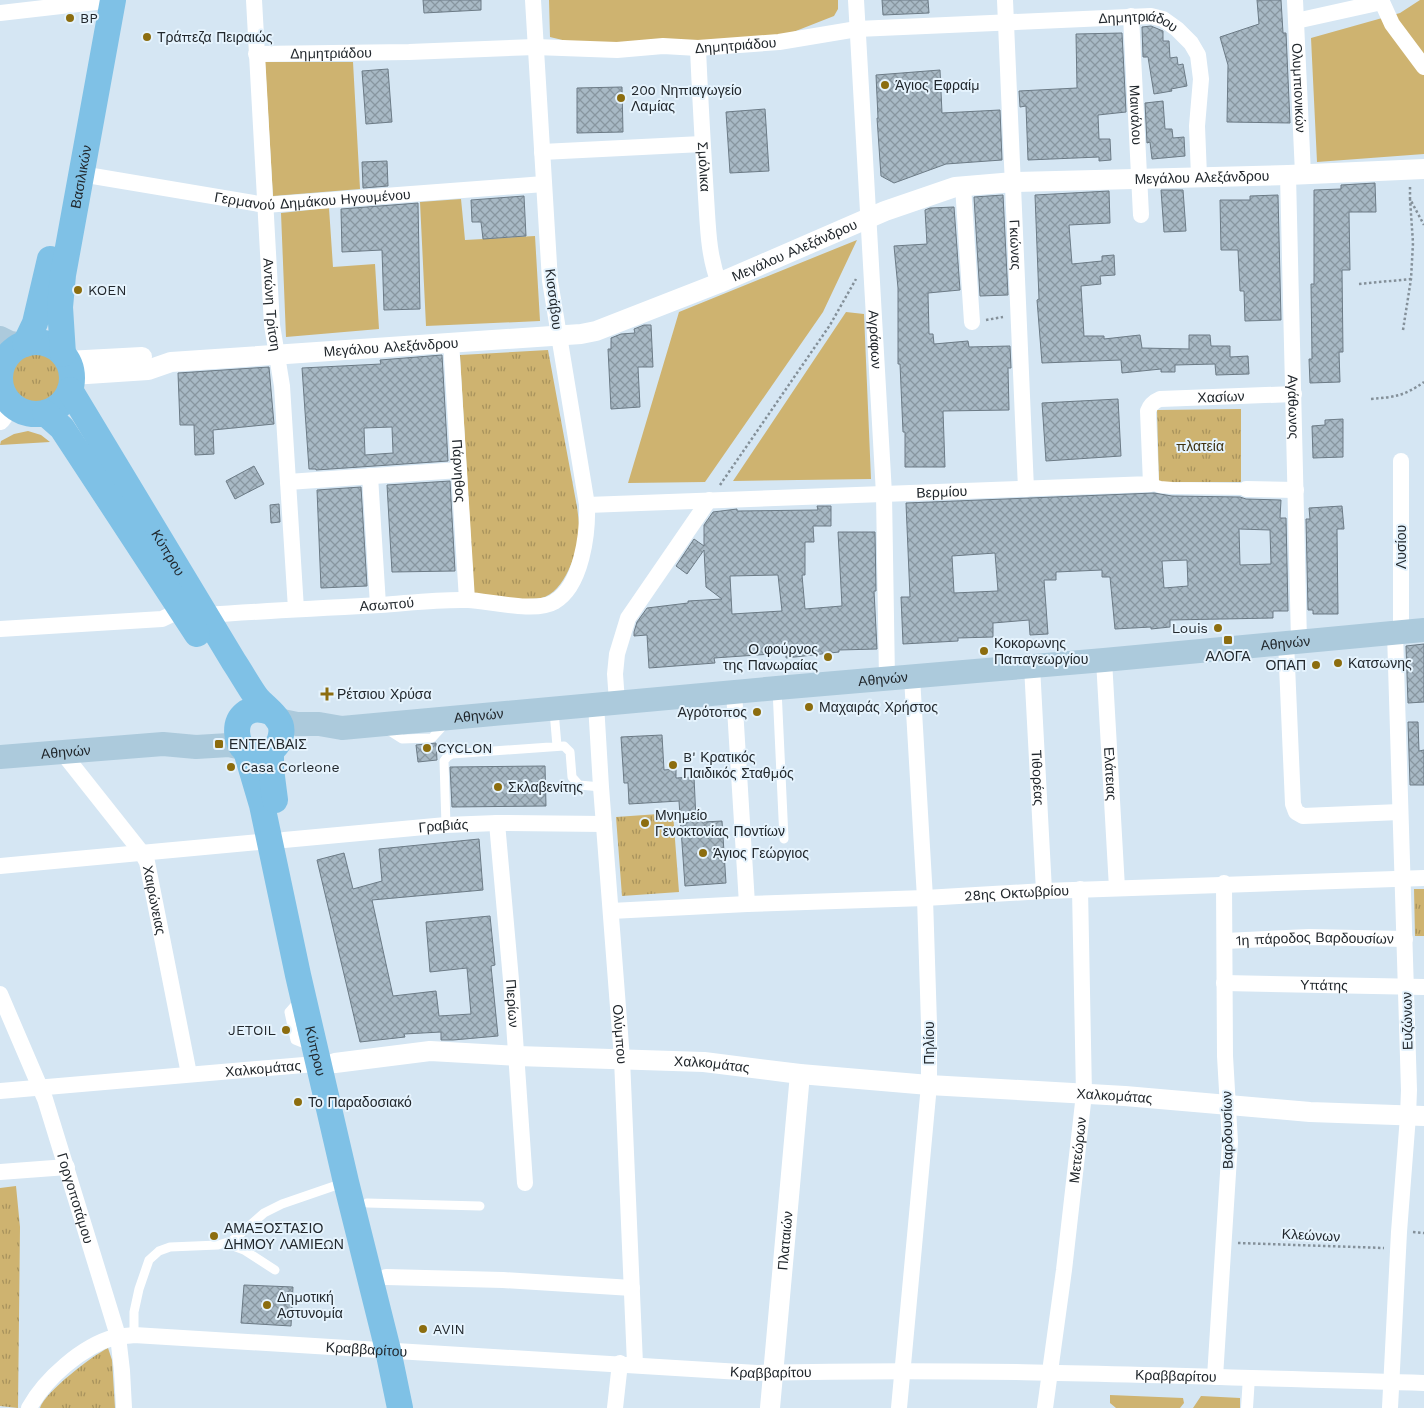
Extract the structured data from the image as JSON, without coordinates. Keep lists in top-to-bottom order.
{
  "streets": {
    "main road": ["Βασιλικών", "Κύπρου", "Αθηνών"],
    "street": [
      "Δημητριάδου",
      "Ολυμπιονικών",
      "Μαινάλου",
      "Σμόλικα",
      "Μεγάλου Αλεξάνδρου",
      "Γερμανού Δημάκου Ηγουμένου",
      "Γκιώνας",
      "Κισσάβου",
      "Αντώνη Τρίτση",
      "Αγράφων",
      "Χασίων",
      "Αγάθωνος",
      "Πάρνηθος",
      "Βερμίου",
      "Λυσίου",
      "Ασωπού",
      "Ελάτειας",
      "Τιθορέας",
      "Γραβιάς",
      "28ης Οκτωβρίου",
      "Χαιρώνειας",
      "1η πάροδος Βαρδουσίων",
      "Υπάτης",
      "Πιερίων",
      "Ευζώνων",
      "Ολύμπου",
      "Πηλίου",
      "Χαλκομάτας",
      "Βαρδουσίων",
      "Μετεώρων",
      "Γοργοποτάμου",
      "Πλαταιών",
      "Κραββαρίτου"
    ],
    "path": ["Κλεώνων"]
  },
  "crossings": [
    ["Δημητριάδου", "Μαινάλου"],
    ["Δημητριάδου", "Σμόλικα"],
    ["Δημητριάδου", "Μεγάλου Αλεξάνδρου"],
    ["Δημητριάδου", "Γκιώνας"],
    ["Δημητριάδου", "Κισσάβου"],
    ["Δημητριάδου", "Αντώνη Τρίτση"],
    ["Δημητριάδου", "Αγράφων"],
    ["Ολυμπιονικών", "Μεγάλου Αλεξάνδρου"],
    ["Ολυμπιονικών", "Αγάθωνος"],
    ["Μαινάλου", "Μεγάλου Αλεξάνδρου"],
    ["Σμόλικα", "Μεγάλου Αλεξάνδρου"],
    ["Βασιλικών", "Μεγάλου Αλεξάνδρου"],
    ["Βασιλικών", "Γερμανού Δημάκου Ηγουμένου"],
    ["Βασιλικών", "Κύπρου"],
    ["Μεγάλου Αλεξάνδρου", "Γκιώνας"],
    ["Μεγάλου Αλεξάνδρου", "Κισσάβου"],
    ["Μεγάλου Αλεξάνδρου", "Αντώνη Τρίτση"],
    ["Μεγάλου Αλεξάνδρου", "Αγράφων"],
    ["Μεγάλου Αλεξάνδρου", "Αγάθωνος"],
    ["Μεγάλου Αλεξάνδρου", "Πάρνηθος"],
    ["Μεγάλου Αλεξάνδρου", "Κύπρου"],
    ["Γερμανού Δημάκου Ηγουμένου", "Κισσάβου"],
    ["Γερμανού Δημάκου Ηγουμένου", "Αντώνη Τρίτση"],
    ["Γκιώνας", "Βερμίου"],
    ["Κισσάβου", "Βερμίου"],
    ["Κισσάβου", "Ασωπού"],
    ["Αντώνη Τρίτση", "Ασωπού"],
    ["Αγράφων", "Βερμίου"],
    ["Αγράφων", "Αθηνών"],
    ["Χασίων", "Αγάθωνος"],
    ["Χασίων", "Βερμίου"],
    ["Αγάθωνος", "Βερμίου"],
    ["Αγάθωνος", "Αθηνών"],
    ["Αγάθωνος", "Ευζώνων"],
    ["Πάρνηθος", "Ασωπού"],
    ["Λυσίου", "Αθηνών"],
    ["Λυσίου", "Ευζώνων"],
    ["Κύπρου", "Ασωπού"],
    ["Κύπρου", "Αθηνών"],
    ["Κύπρου", "Γραβιάς"],
    ["Κύπρου", "Χαλκομάτας"],
    ["Κύπρου", "Κραββαρίτου"],
    ["Αθηνών", "Ελάτειας"],
    ["Αθηνών", "Τιθορέας"],
    ["Αθηνών", "Χαιρώνειας"],
    ["Αθηνών", "Ευζώνων"],
    ["Αθηνών", "Ολύμπου"],
    ["Αθηνών", "Πηλίου"],
    ["Ελάτειας", "28ης Οκτωβρίου"],
    ["Τιθορέας", "28ης Οκτωβρίου"],
    ["Γραβιάς", "Χαιρώνειας"],
    ["Γραβιάς", "Πιερίων"],
    ["Γραβιάς", "Ολύμπου"],
    ["28ης Οκτωβρίου", "Ευζώνων"],
    ["28ης Οκτωβρίου", "Ολύμπου"],
    ["28ης Οκτωβρίου", "Πηλίου"],
    ["28ης Οκτωβρίου", "Βαρδουσίων"],
    ["28ης Οκτωβρίου", "Μετεώρων"],
    ["Χαιρώνειας", "Χαλκομάτας"],
    ["1η πάροδος Βαρδουσίων", "Ευζώνων"],
    ["1η πάροδος Βαρδουσίων", "Βαρδουσίων"],
    ["Υπάτης", "Ευζώνων"],
    ["Υπάτης", "Βαρδουσίων"],
    ["Πιερίων", "Χαλκομάτας"],
    ["Ευζώνων", "Χαλκομάτας"],
    ["Ευζώνων", "Κλεώνων"],
    ["Ευζώνων", "Κραββαρίτου"],
    ["Ολύμπου", "Χαλκομάτας"],
    ["Ολύμπου", "Κραββαρίτου"],
    ["Πηλίου", "Χαλκομάτας"],
    ["Πηλίου", "Κραββαρίτου"],
    ["Χαλκομάτας", "Βαρδουσίων"],
    ["Χαλκομάτας", "Μετεώρων"],
    ["Χαλκομάτας", "Γοργοποτάμου"],
    ["Χαλκομάτας", "Πλαταιών"],
    ["Βαρδουσίων", "Κλεώνων"],
    ["Βαρδουσίων", "Κραββαρίτου"],
    ["Μετεώρων", "Κραββαρίτου"],
    ["Γοργοποτάμου", "Κραββαρίτου"],
    ["Πλαταιών", "Κραββαρίτου"]
  ],
  "parks": ["πλατεία"],
  "places": {
    "other": [
      "BP",
      "Τράπεζα Πειραιώς",
      "Άγιος Εφραίμ",
      "20ο Νηπιαγωγείο Λαμίας",
      "KOEN",
      "Louis",
      "Κοκορωνης Παπαγεωργίου",
      "Ο φούρνος της Πανωραίας",
      "Κατσωνης",
      "ΟΠΑΠ",
      "Μαχαιράς Χρήστος",
      "Αγρότοπος",
      "CYCLON",
      "B' Κρατικός Παιδικός Σταθμός",
      "Casa Corleone",
      "Σκλαβενίτης",
      "Μνημείο Γενοκτονίας Ποντίων",
      "Άγιος Γεώργιος",
      "JETOIL",
      "Το Παραδοσιακό",
      "ΑΜΑΞΟΣΤΑΣΙΟ ΔΗΜΟΥ ΛΑΜΙΕΩΝ",
      "Δημοτική Αστυνομία",
      "AVIN"
    ],
    "transit": ["ΑΛΟΓΑ", "ΕΝΤΕΛΒΑΙΣ"],
    "health": ["Ρέτσιου Χρύσα"]
  }
}
